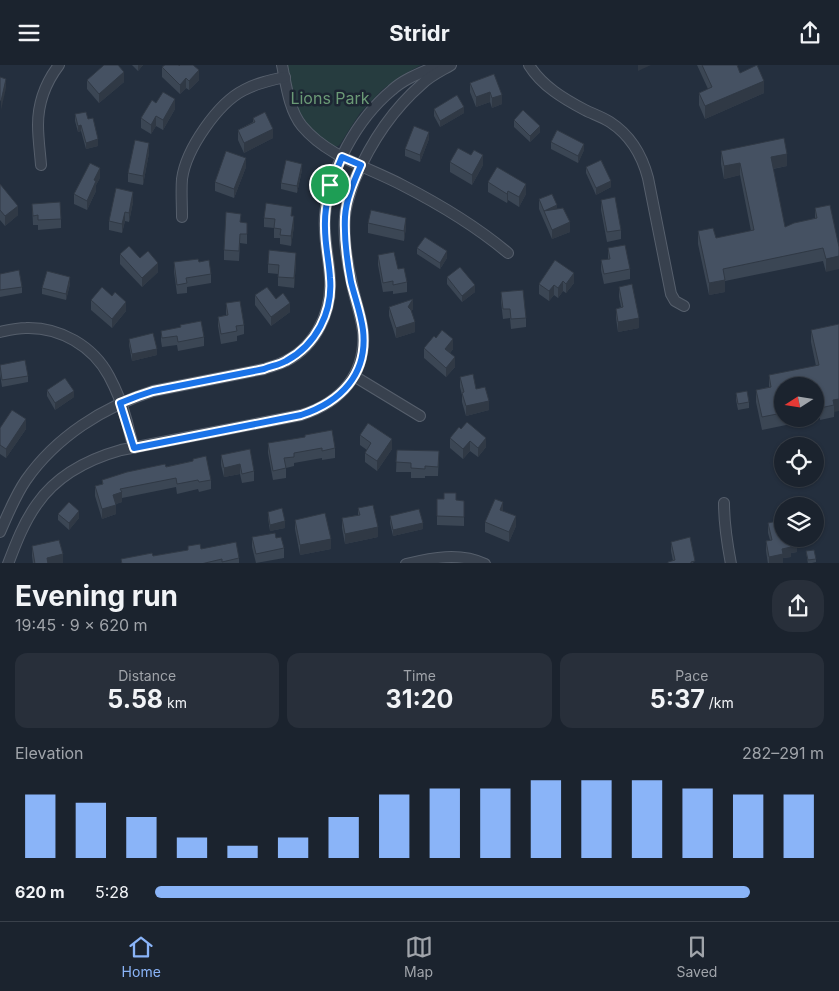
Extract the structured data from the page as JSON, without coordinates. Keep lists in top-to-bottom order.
{
  "parks": ["Lions Park"],
  "north": "left",
  "page": {
    "header": "Stridr",
    "heading": ["Evening run", "19:45 · 9 × 620 m"],
    "stats": [
      ["Distance", "5.58 km"],
      ["Time", "31:20"],
      ["Pace", "5:37 /km"]
    ],
    "chart": ["Elevation", "282–291 m"],
    "list": [
      {
        "name": "620 m",
        "note": "5:28"
      }
    ],
    "tabs": ["Home", "Map", "Saved"]
  }
}
